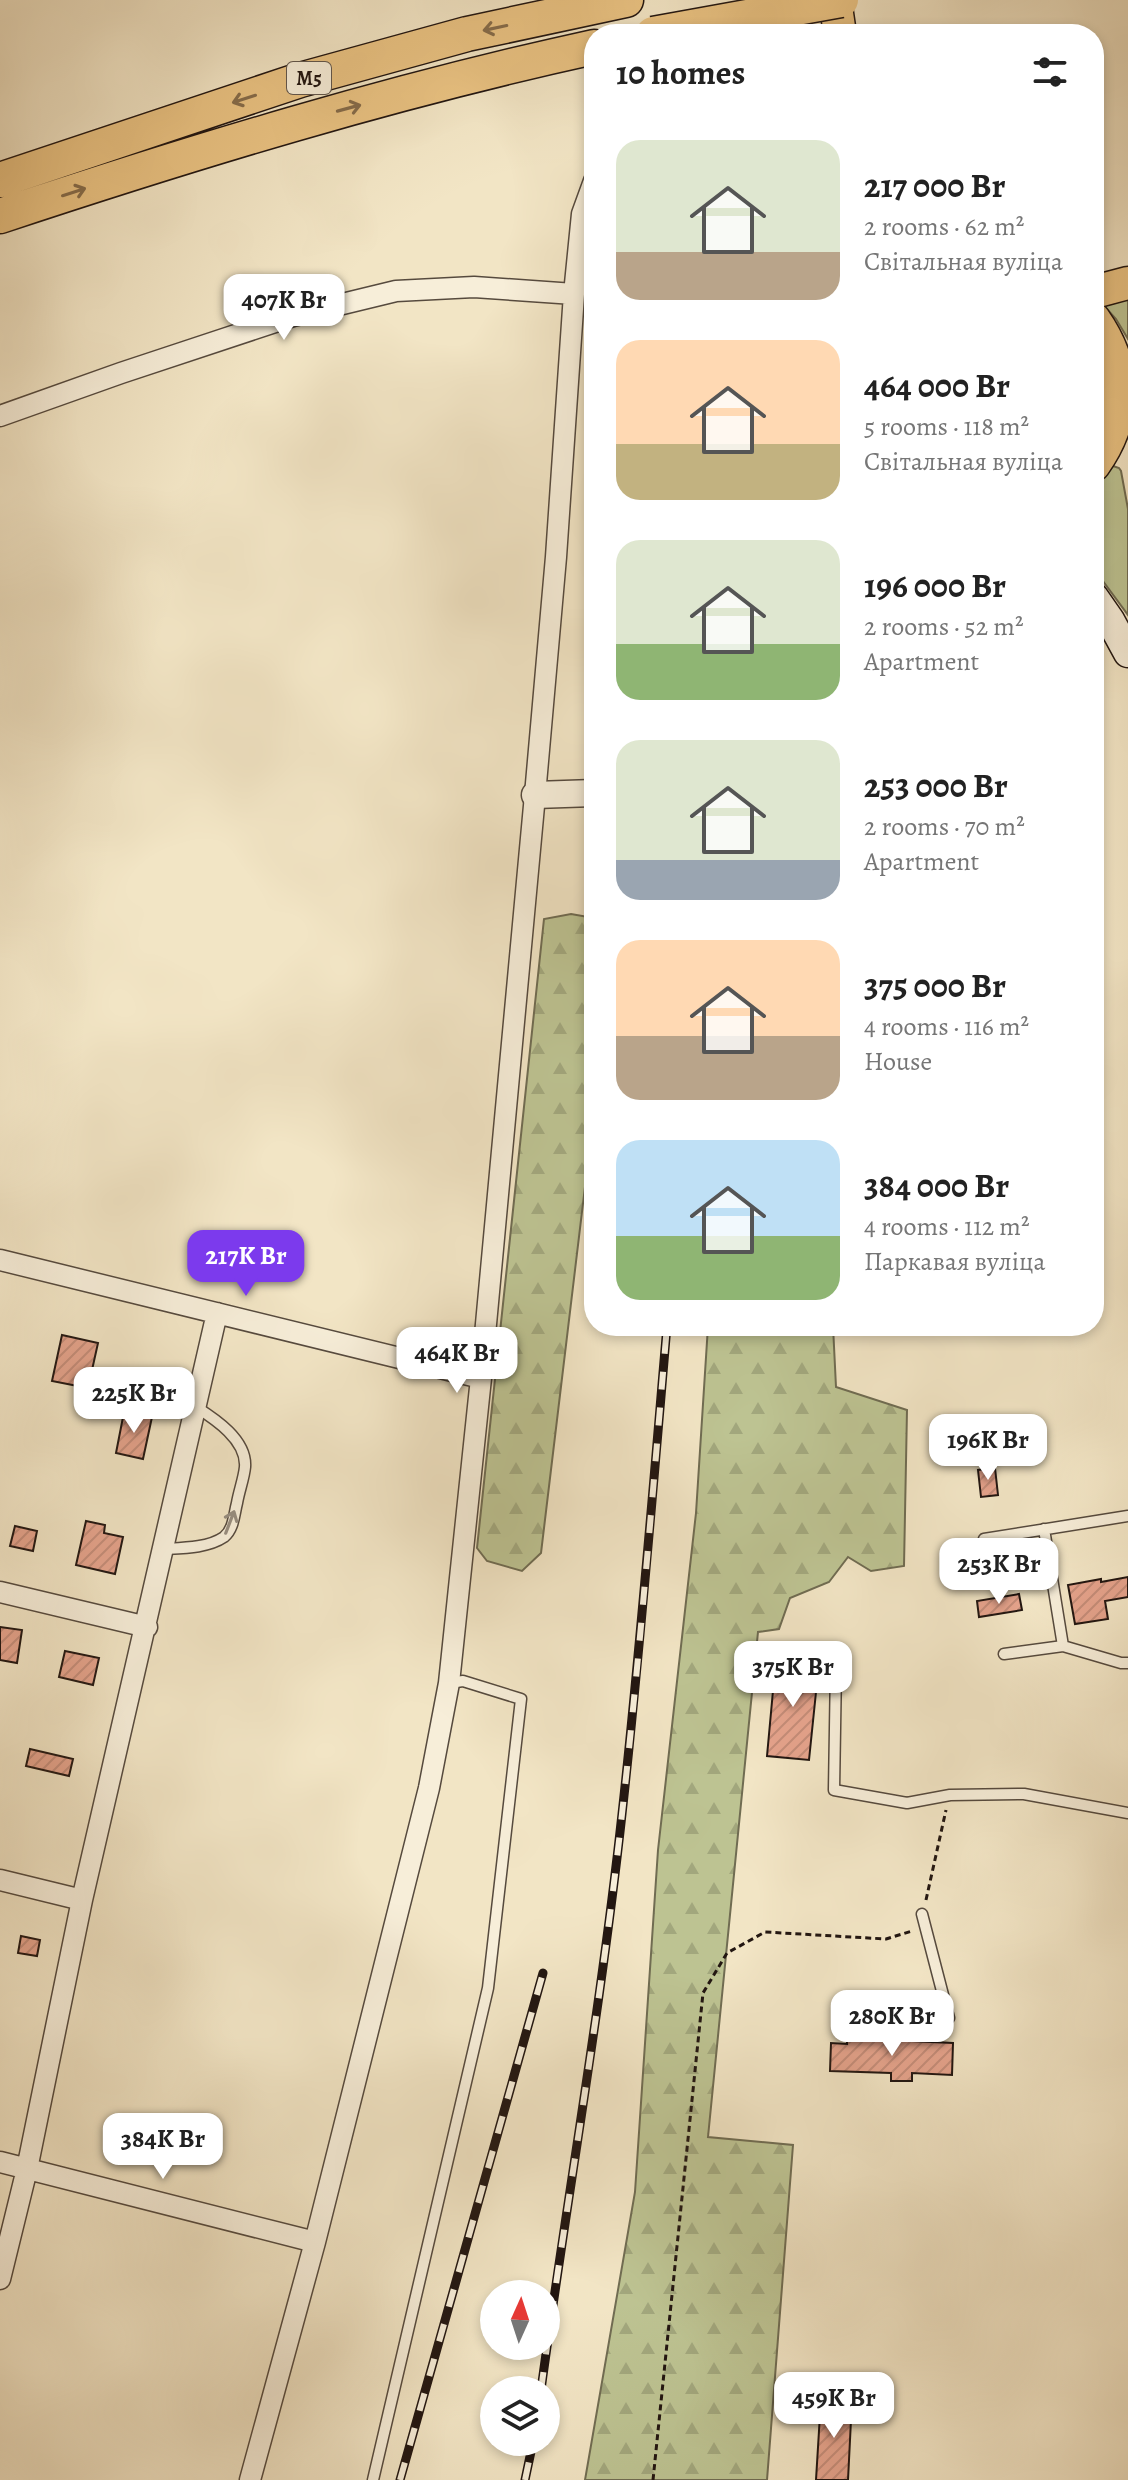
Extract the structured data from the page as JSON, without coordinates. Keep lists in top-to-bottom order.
{
  "streets": {
    "highway": ["М5"]
  },
  "north": "top",
  "page": {
    "heading": "10 homes",
    "list": [
      {
        "name": "217 000 Br",
        "note": "2 rooms · 62 m² · Світальная вуліца"
      },
      {
        "name": "464 000 Br",
        "note": "5 rooms · 118 m² · Світальная вуліца"
      },
      {
        "name": "196 000 Br",
        "note": "2 rooms · 52 m² · Apartment"
      },
      {
        "name": "253 000 Br",
        "note": "2 rooms · 70 m² · Apartment"
      },
      {
        "name": "375 000 Br",
        "note": "4 rooms · 116 m² · House"
      },
      {
        "name": "384 000 Br",
        "note": "4 rooms · 112 m² · Паркавая вуліца"
      }
    ],
    "price": [
      "407K Br",
      "217K Br",
      "464K Br",
      "225K Br",
      "196K Br",
      "253K Br",
      "375K Br",
      "280K Br",
      "384K Br",
      "459K Br"
    ]
  }
}
